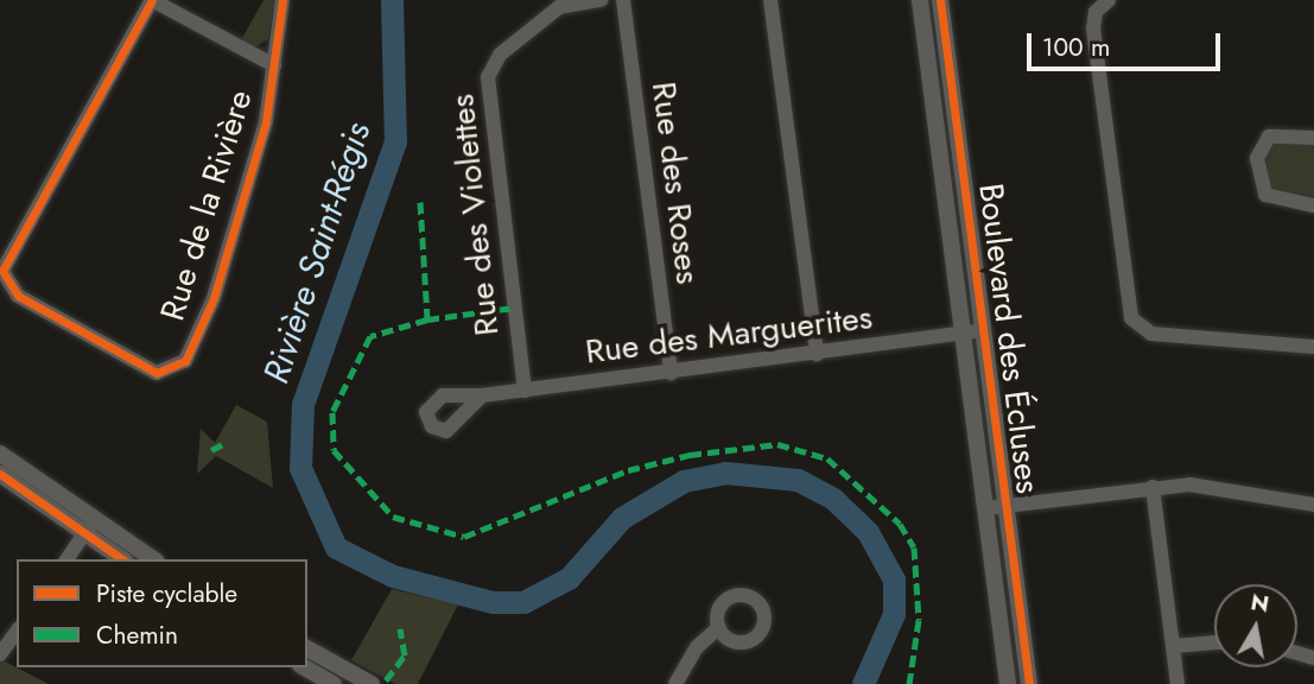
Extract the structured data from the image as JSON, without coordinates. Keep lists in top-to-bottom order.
{
  "streets": {
    "street": [
      "Rue des Roses",
      "Rue de la Rivière",
      "Rue des Violettes",
      "Rue des Marguerites",
      "Boulevard des Écluses"
    ]
  },
  "crossings": [
    ["Rue des Roses", "Rue des Marguerites"],
    ["Rue des Violettes", "Rue des Marguerites"],
    ["Rue des Marguerites", "Boulevard des Écluses"]
  ],
  "water": ["Rivière Saint-Régis"],
  "legend": ["Piste cyclable", "Chemin"],
  "scale_bar": "100 m",
  "north": "top"
}
